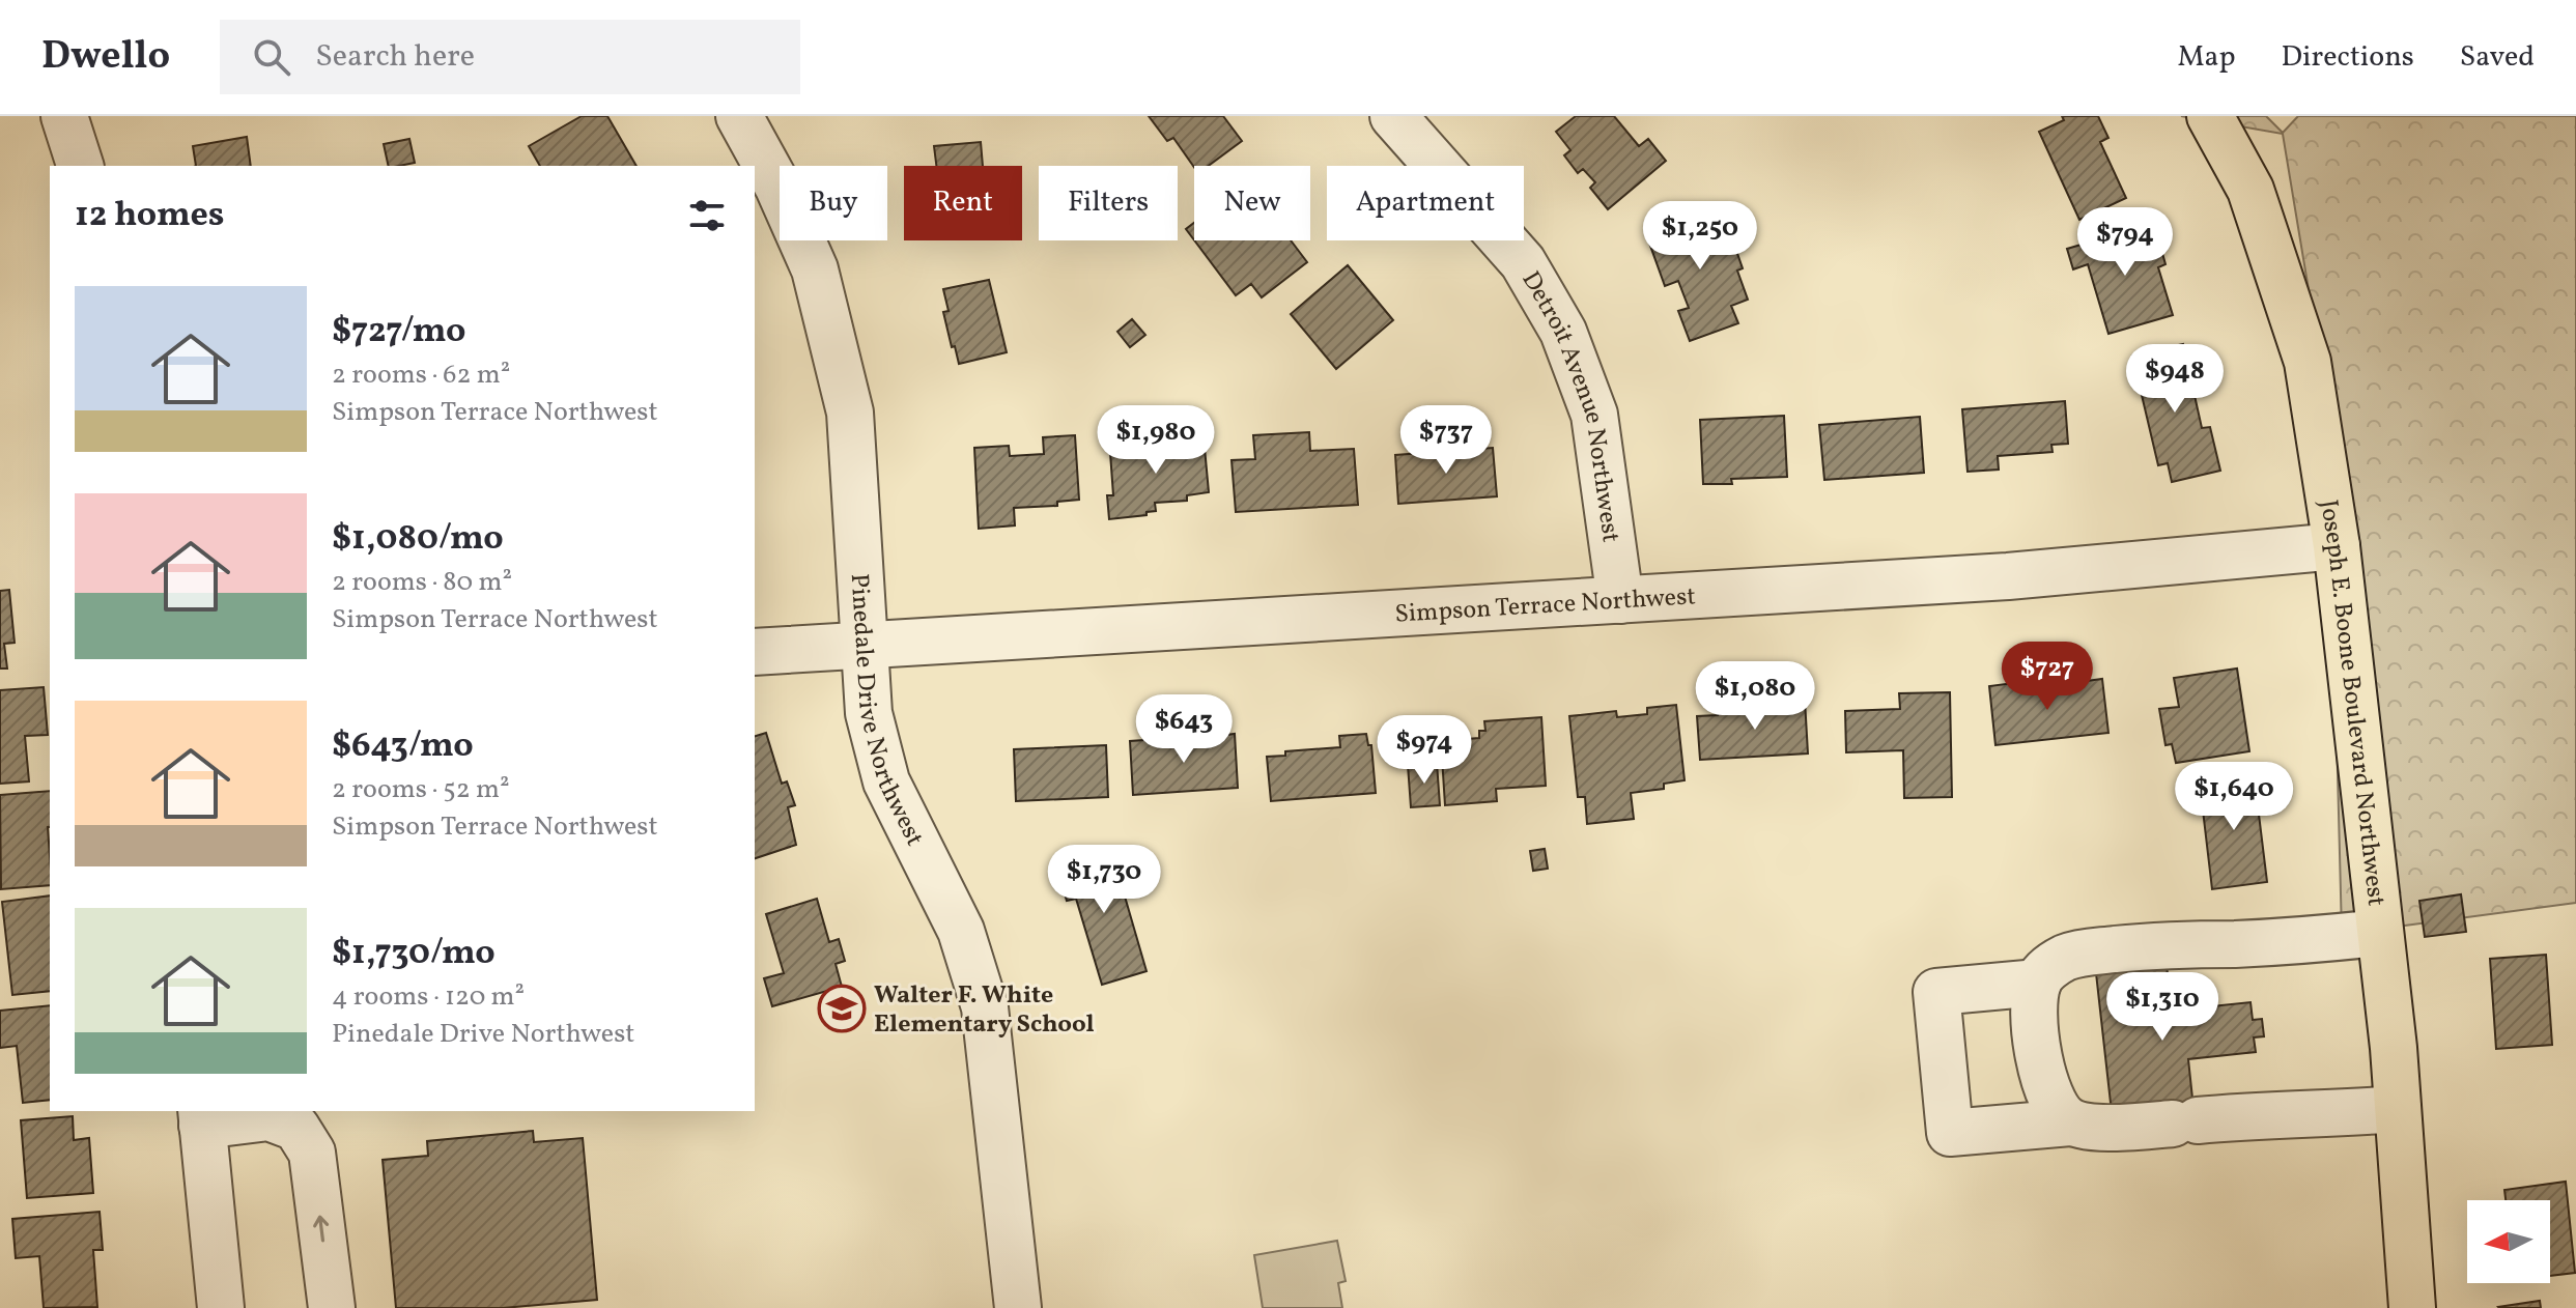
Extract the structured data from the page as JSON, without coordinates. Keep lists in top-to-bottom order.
{
  "streets": {
    "main road": ["Joseph E. Boone Boulevard Northwest"],
    "street": ["Detroit Avenue Northwest", "Simpson Terrace Northwest", "Pinedale Drive Northwest"]
  },
  "crossings": [
    ["Detroit Avenue Northwest", "Simpson Terrace Northwest"],
    ["Simpson Terrace Northwest", "Joseph E. Boone Boulevard Northwest"],
    ["Simpson Terrace Northwest", "Pinedale Drive Northwest"]
  ],
  "places": {
    "school or university": ["Walter F. White Elementary School"]
  },
  "north": "left",
  "page": {
    "header": "Dwello",
    "search": "Search here",
    "nav": ["Map", "Directions", "Saved"],
    "chip": [
      "Buy",
      "Rent",
      "Filters",
      "New",
      "Apartment"
    ],
    "heading": "12 homes",
    "price": [
      "$1,250",
      "$794",
      "$948",
      "$1,980",
      "$737",
      "$727",
      "$1,080",
      "$643",
      "$974",
      "$1,640",
      "$1,730",
      "$1,310"
    ],
    "list": [
      {
        "name": "$727/mo",
        "note": "2 rooms · 62 m² · Simpson Terrace Northwest"
      },
      {
        "name": "$1,080/mo",
        "note": "2 rooms · 80 m² · Simpson Terrace Northwest"
      },
      {
        "name": "$643/mo",
        "note": "2 rooms · 52 m² · Simpson Terrace Northwest"
      },
      {
        "name": "$1,730/mo",
        "note": "4 rooms · 120 m² · Pinedale Drive Northwest"
      }
    ]
  }
}
